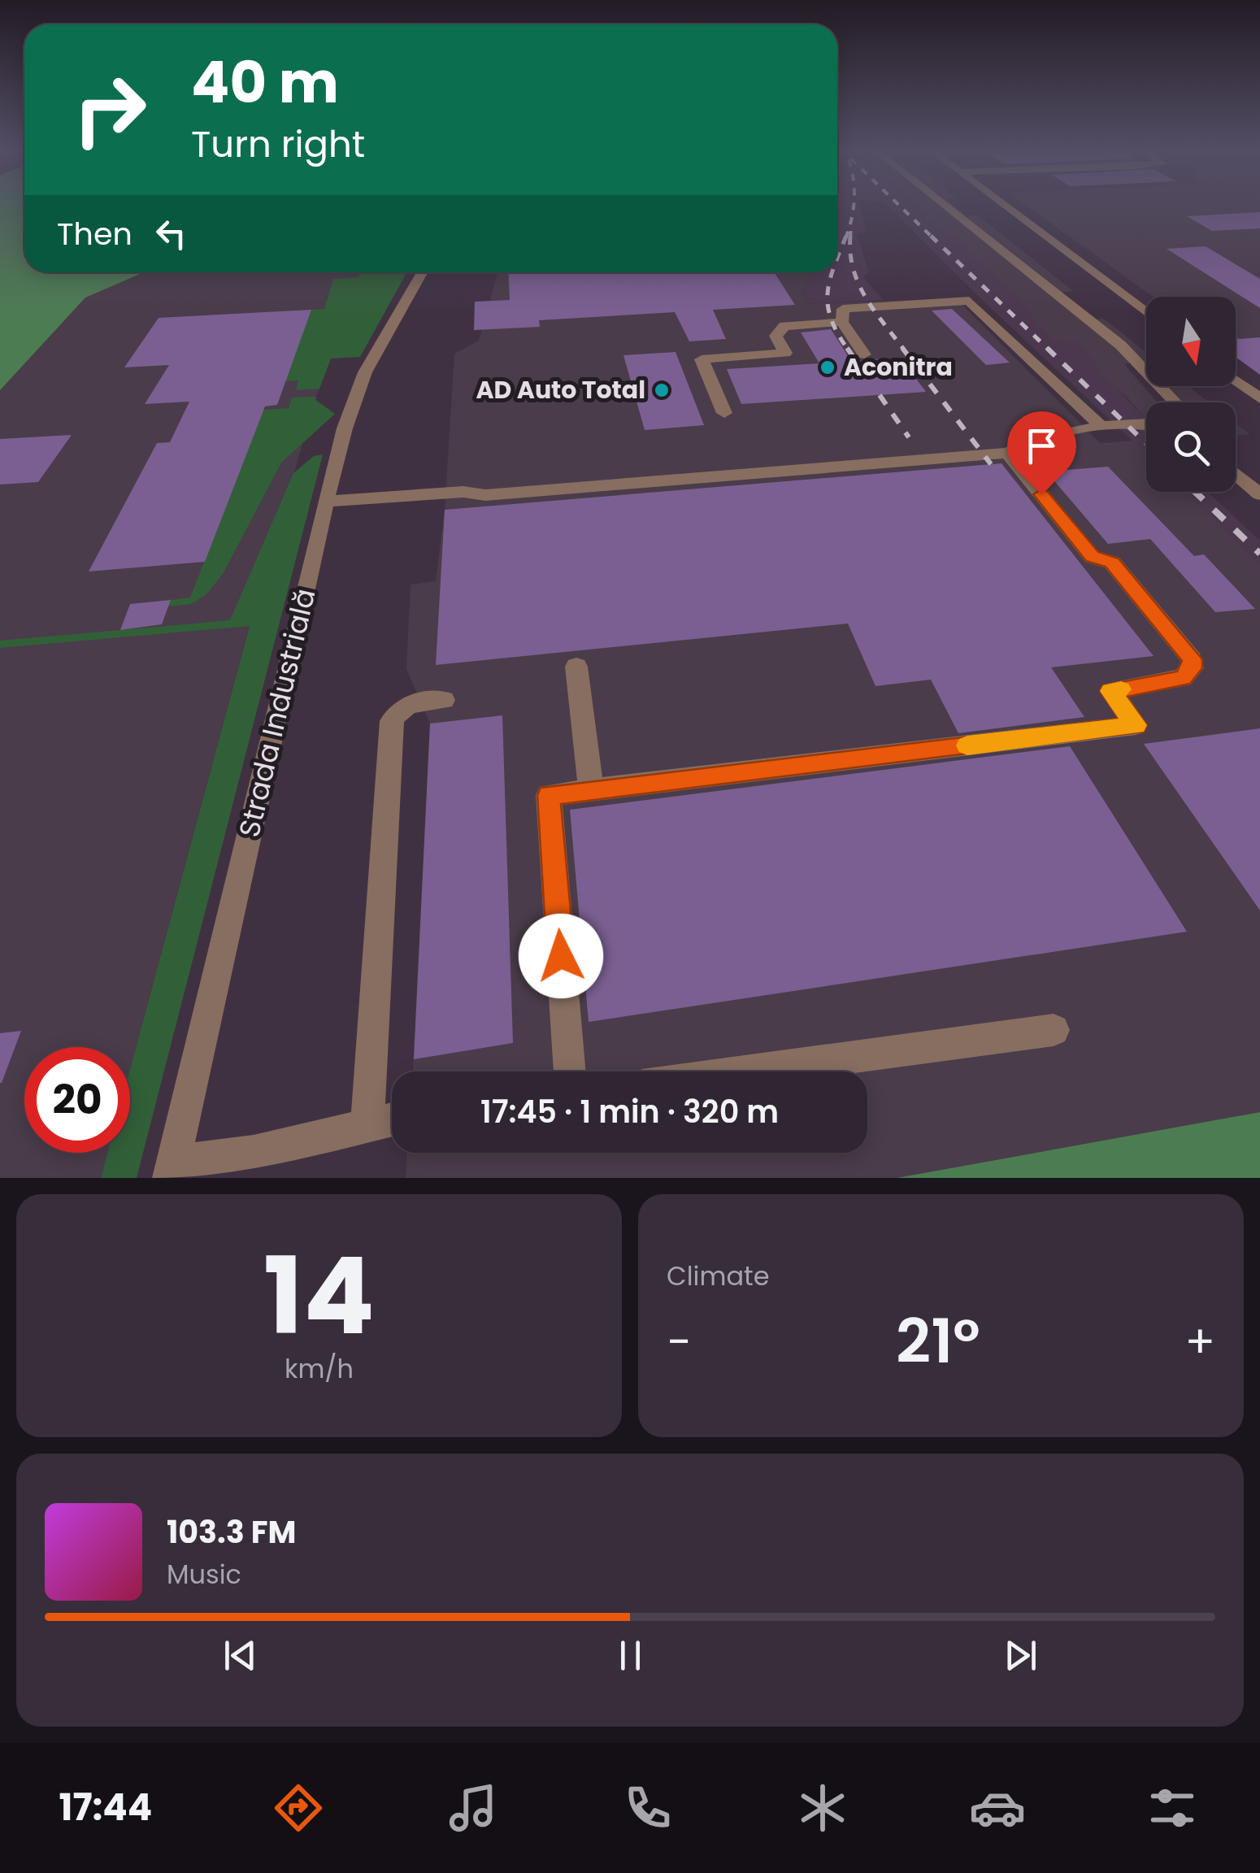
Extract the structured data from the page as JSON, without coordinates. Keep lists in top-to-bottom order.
{
  "streets": {
    "street": ["Strada Industrială"]
  },
  "places": ["Aconitra", "AD Auto Total"],
  "north": "bottom",
  "page": {
    "turn": ["40 m", "Turn right"],
    "then": "Then",
    "limit": "20",
    "trip": "17:45 · 1 min · 320 m",
    "tile": [
      ["14", "km/h"],
      "Climate"
    ],
    "heat": ["−", "21°", "+"],
    "song": ["103.3 FM", "Music"],
    "tabs": "17:44"
  }
}
